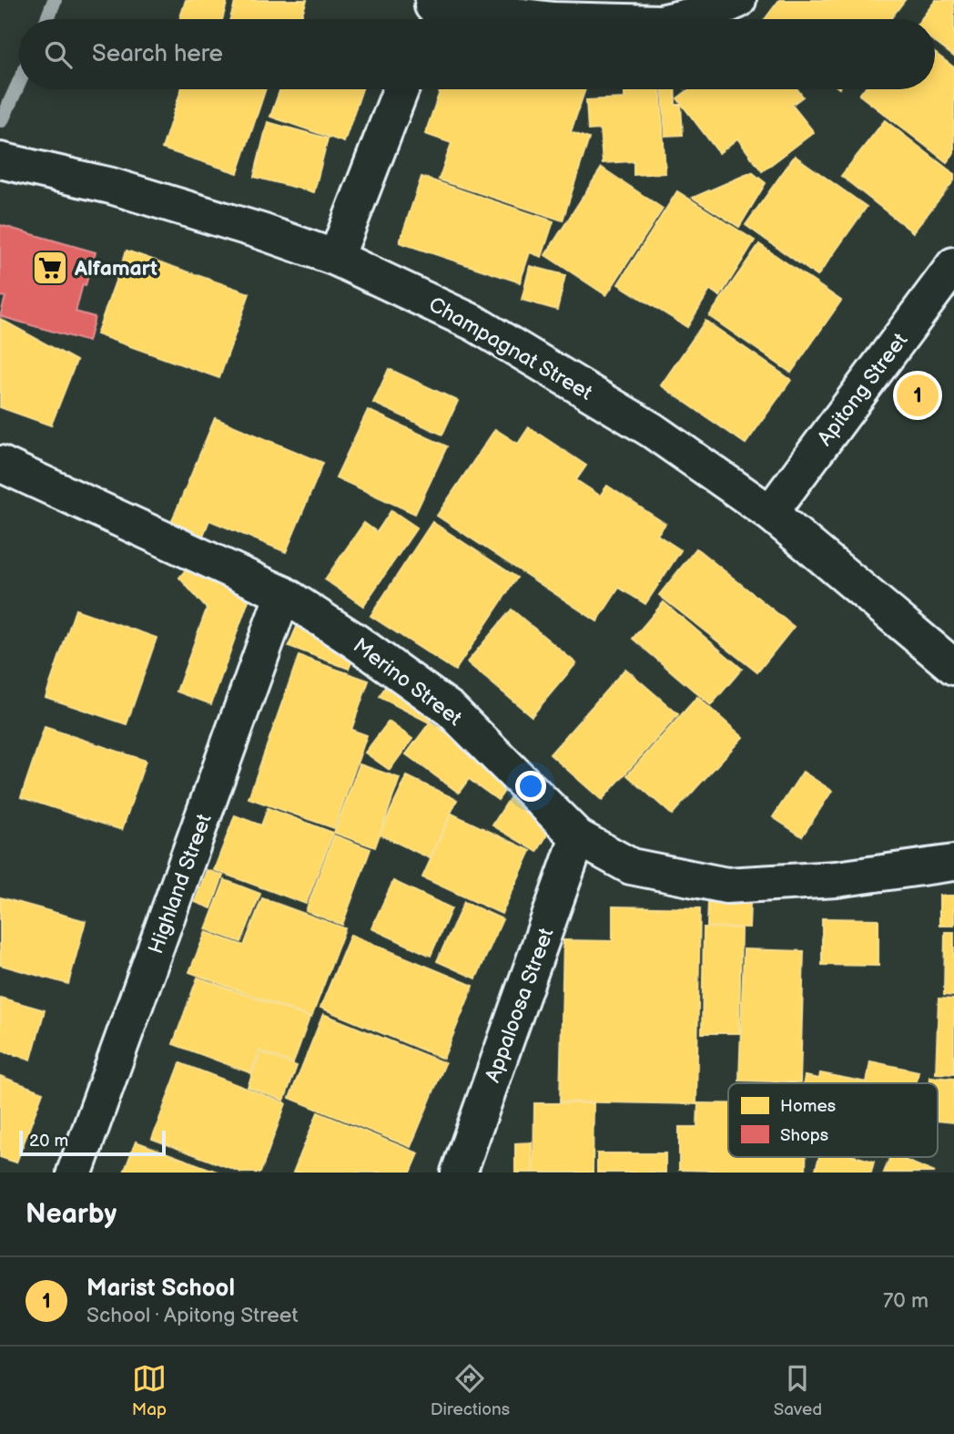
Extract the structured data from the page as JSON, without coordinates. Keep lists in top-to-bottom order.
{
  "streets": {
    "street": [
      "Champagnat Street",
      "Apitong Street",
      "Merino Street",
      "Highland Street",
      "Appaloosa Street"
    ]
  },
  "crossings": [
    ["Champagnat Street", "Apitong Street"],
    ["Merino Street", "Highland Street"],
    ["Merino Street", "Appaloosa Street"]
  ],
  "places": {
    "supermarket": ["Alfamart"]
  },
  "legend": ["Homes", "Shops"],
  "scale_bar": "20 m",
  "page": {
    "search": "Search here",
    "pins": "1",
    "scale": "20 m",
    "heading": "Nearby",
    "list": [
      {
        "mark": "1",
        "name": "Marist School",
        "note": "School · Apitong Street",
        "value": "70 m"
      }
    ],
    "nav": ["Map", "Directions", "Saved"]
  }
}
